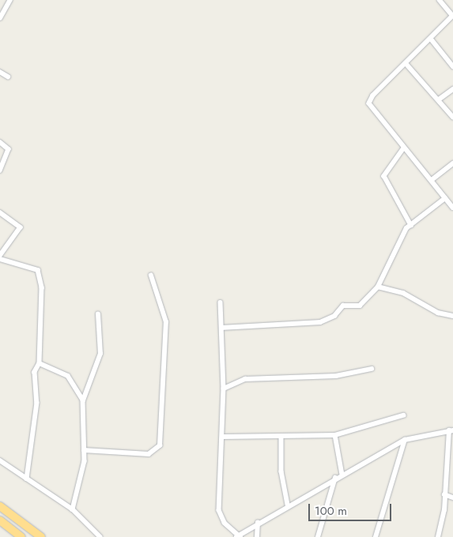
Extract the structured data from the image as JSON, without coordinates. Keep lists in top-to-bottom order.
{
  "scale_bar": "100 m"
}
